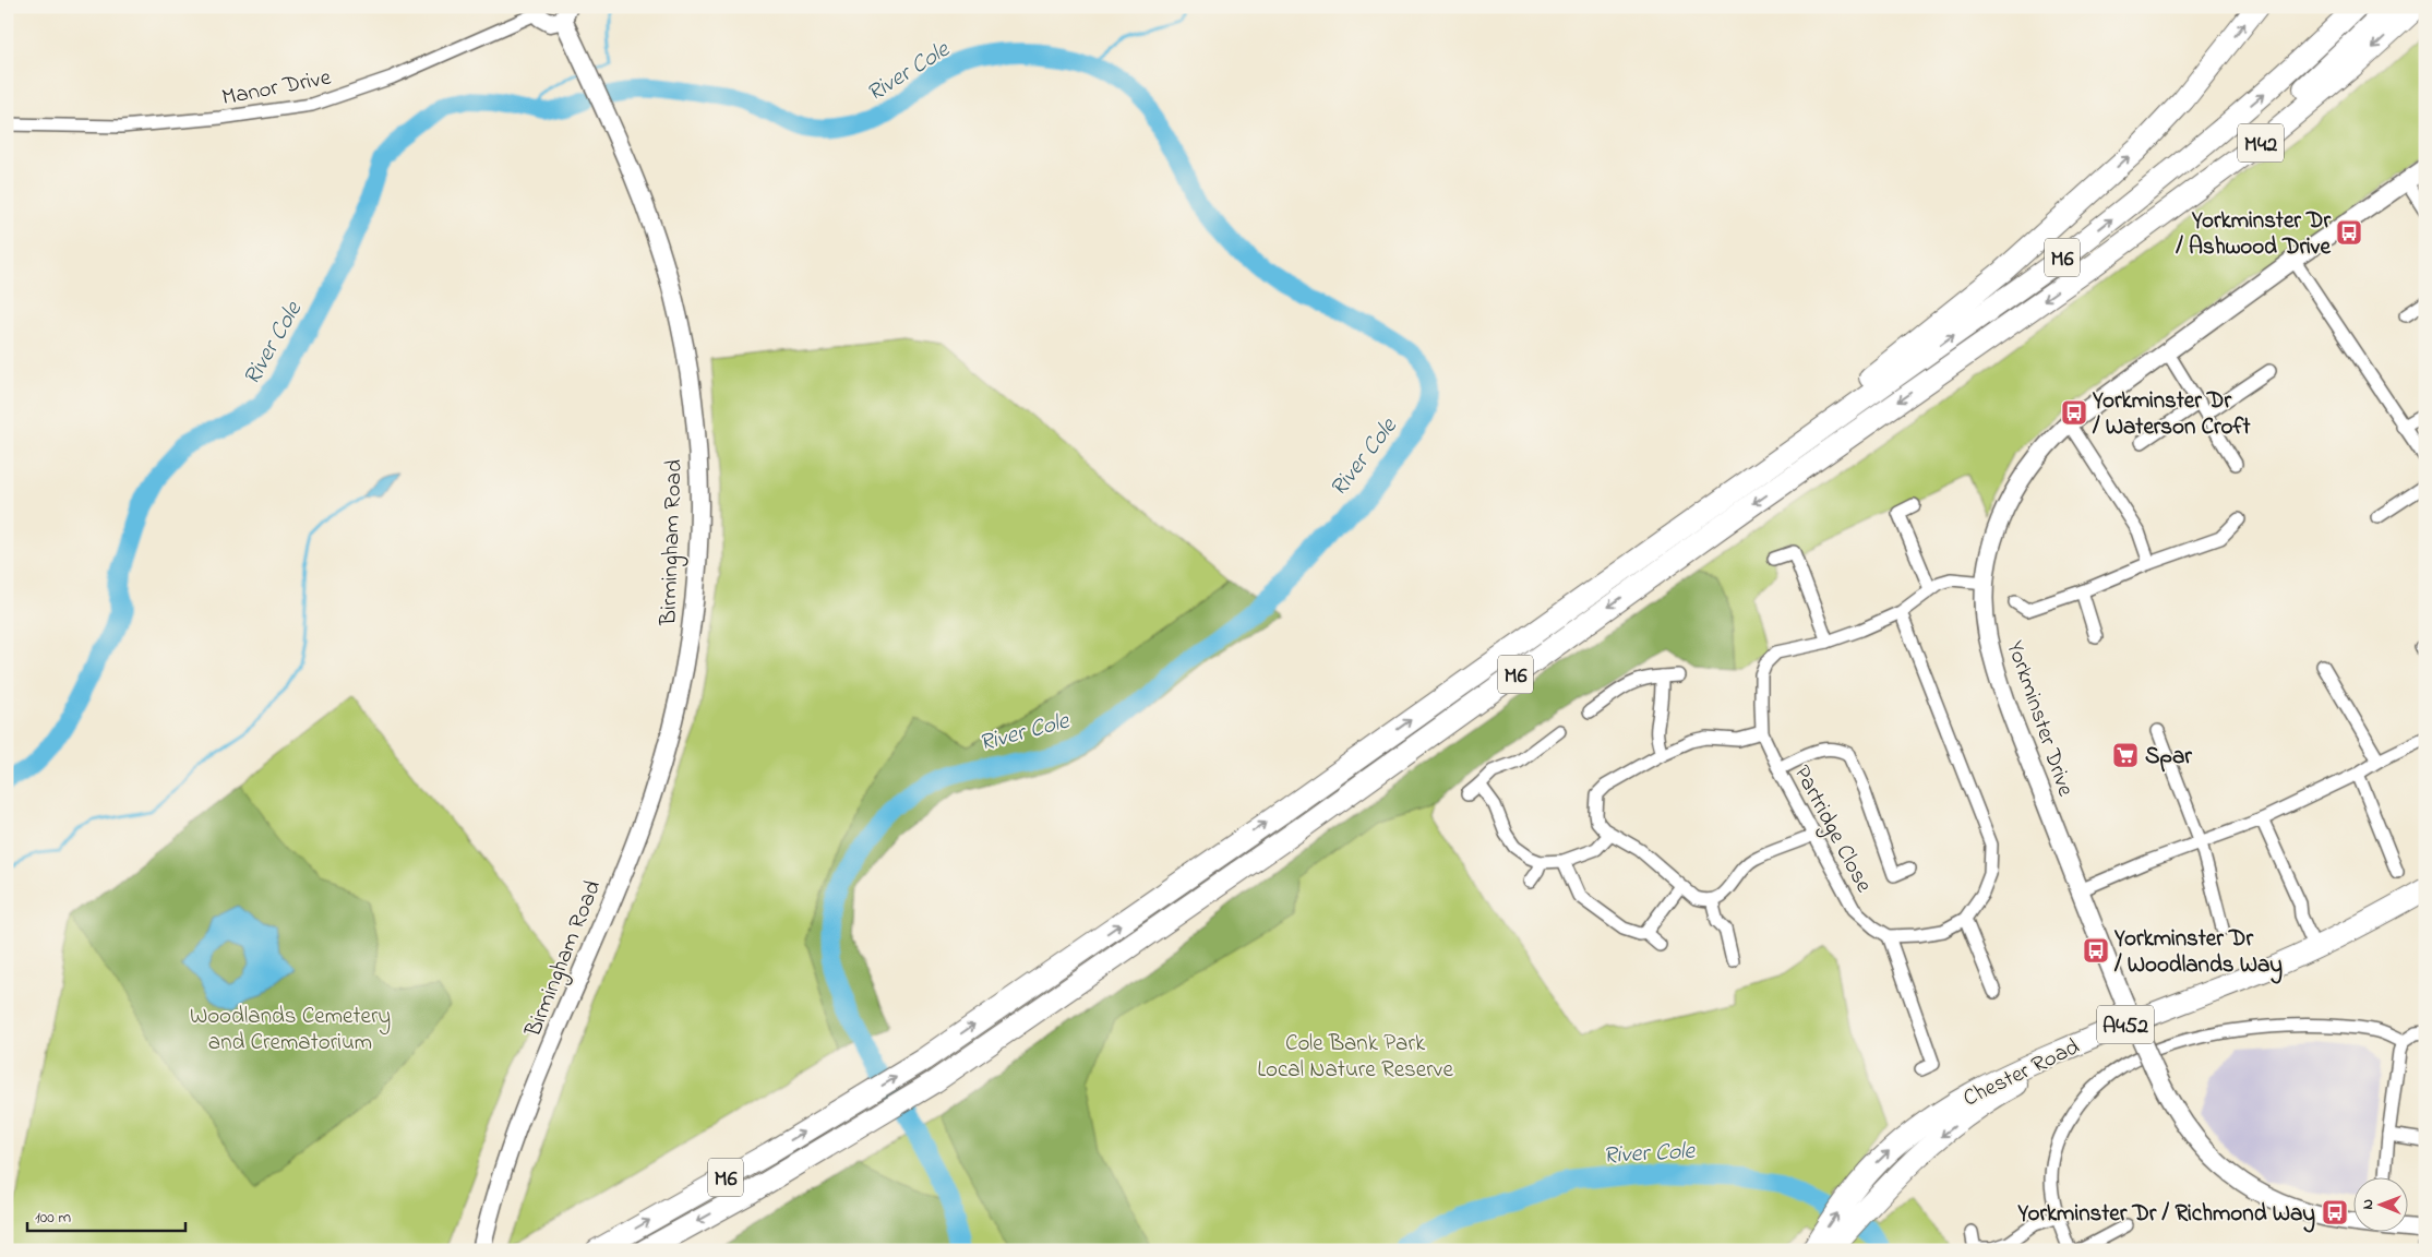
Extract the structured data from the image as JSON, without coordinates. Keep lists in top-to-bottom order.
{
  "streets": {
    "highway": [
      "M42",
      "M6",
      "A452",
      "Chester Road"
    ],
    "street": [
      "Manor Drive",
      "Birmingham Road",
      "Yorkminster Drive",
      "Partridge Close"
    ]
  },
  "crossings": [
    ["M42", "M6"]
  ],
  "water": ["River Cole"],
  "parks": ["Woodlands Cemetery and Crematorium", "Cole Bank Park Local Nature Reserve"],
  "places": {
    "bus stop": [
      "Yorkminster Dr / Ashwood Drive",
      "Yorkminster Dr / Waterson Croft",
      "Yorkminster Dr / Woodlands Way",
      "Yorkminster Dr / Richmond Way"
    ],
    "supermarket": ["Spar"]
  },
  "scale_bar": "100 m",
  "north": "left"
}
